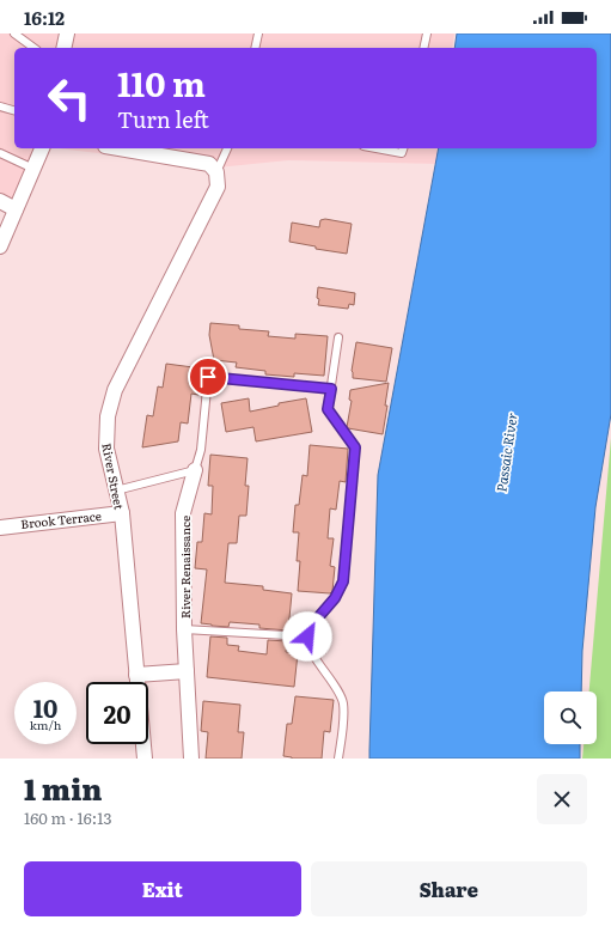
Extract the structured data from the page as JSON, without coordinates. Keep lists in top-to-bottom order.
{
  "streets": {
    "street": ["River Street", "Brook Terrace", "River Renaissance"]
  },
  "crossings": [
    ["River Street", "Brook Terrace"]
  ],
  "water": ["Passaic River"],
  "page": {
    "status": "16:12",
    "turn": ["110 m", "Turn left"],
    "speed": "10 km/h",
    "limit": "20",
    "heading": ["1 min", "160 m · 16:13"],
    "buttons": ["Exit", "Share"]
  }
}
